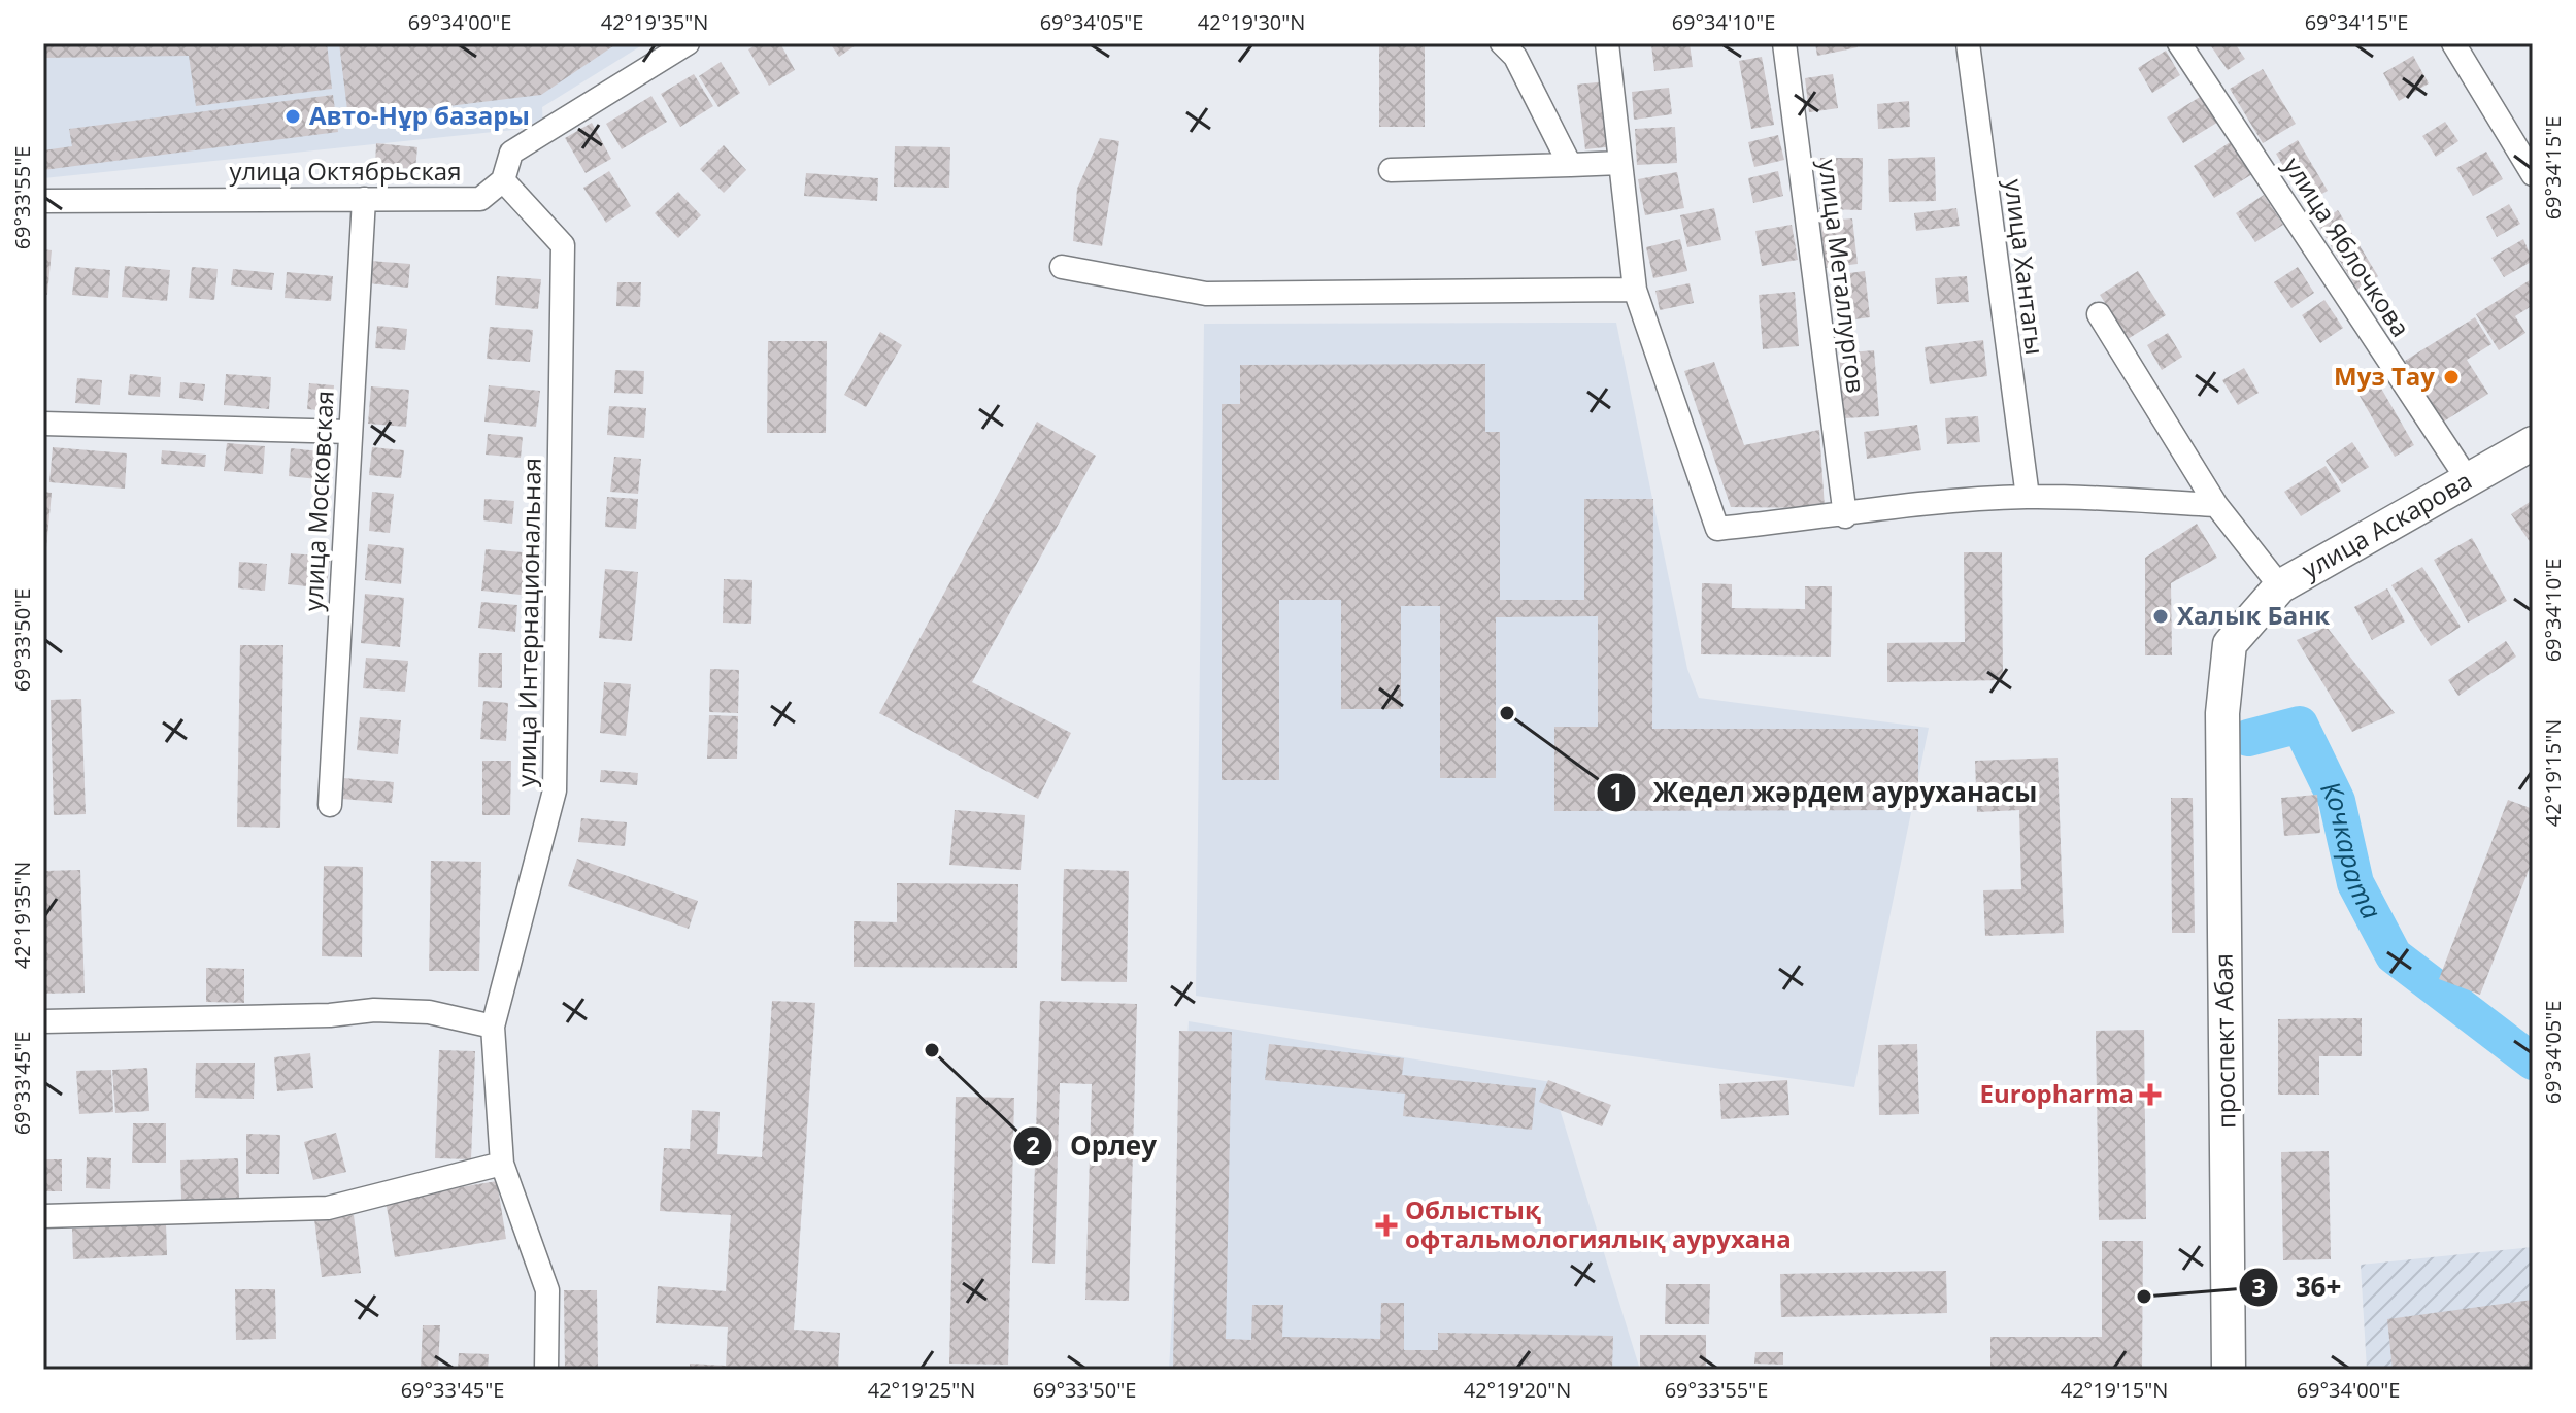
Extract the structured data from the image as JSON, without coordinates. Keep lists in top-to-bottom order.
{
  "streets": {
    "main road": ["улица Аскарова", "проспект Абая"],
    "street": [
      "улица Октябрьская",
      "улица Яблочкова",
      "улица Хантагы",
      "улица Металлургов",
      "улица Московская",
      "улица Интернациональная"
    ]
  },
  "crossings": [
    ["улица Октябрьская", "улица Московская"],
    ["улица Октябрьская", "улица Интернациональная"],
    ["улица Яблочкова", "улица Аскарова"],
    ["улица Аскарова", "проспект Абая"]
  ],
  "water": ["Кочкарата"],
  "places": {
    "other": [
      "Авто-Нұр базары",
      "Муз Тау",
      "Халык Банк",
      "Жедел жәрдем ауруханасы",
      "Орлеу",
      "36+"
    ],
    "health": ["Europharma", "Облыстық офтальмологиялық аурухана"]
  },
  "coordinates": [
    "69°34'00\"E",
    "42°19'35\"N",
    "69°34'05\"E",
    "42°19'30\"N",
    "69°34'10\"E",
    "69°34'15\"E",
    "69°33'55\"E",
    "69°33'50\"E",
    "42°19'15\"N",
    "69°33'45\"E",
    "42°19'25\"N",
    "42°19'20\"N"
  ]
}
